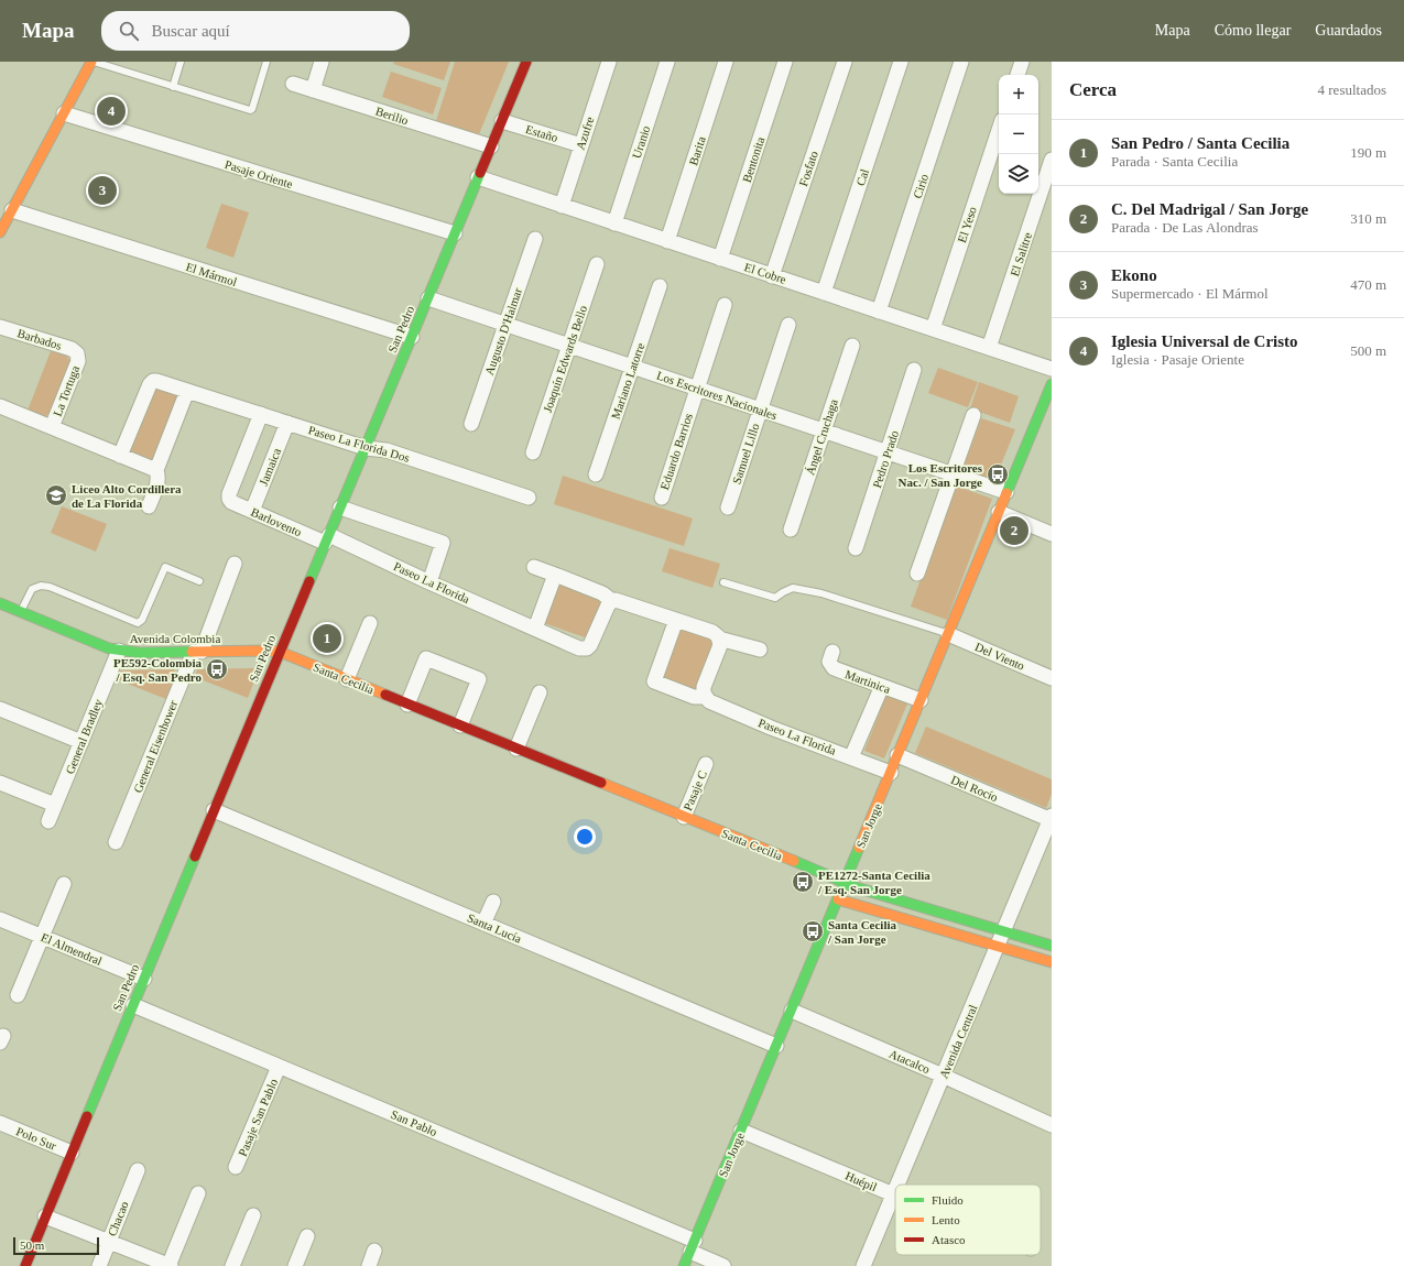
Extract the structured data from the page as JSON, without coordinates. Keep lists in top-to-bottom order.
{
  "streets": {
    "street": [
      "Berilio",
      "Estaño",
      "Azufre",
      "Uranio",
      "Barita",
      "Bentonita",
      "Fosfato",
      "Pasaje Oriente",
      "Cal",
      "Cirio",
      "El Yeso",
      "El Salitre",
      "El Cobre",
      "El Mármol",
      "San Pedro",
      "Augusto D'Halmar",
      "Barbados",
      "Joaquín Edwards Bello",
      "Mariano Latorre",
      "La Tortuga",
      "Los Escritores Nacionales",
      "Ángel Cruchaga",
      "Paseo La Florida Dos",
      "Eduardo Barrios",
      "Samuel Lillo",
      "Pedro Prado",
      "Jamaica",
      "Barlovento",
      "Paseo La Florida",
      "Avenida Colombia",
      "Del Viento",
      "Santa Cecilia",
      "Martinica",
      "General Bradley",
      "General Eisenhower",
      "Del Rocío",
      "Pasaje C",
      "San Jorge",
      "Santa Lucía",
      "El Almendral",
      "Avenida Central",
      "Atacalco",
      "Pasaje San Pablo",
      "San Pablo",
      "Polo Sur",
      "Huépil",
      "Chacao"
    ]
  },
  "crossings": [
    ["Berilio", "San Pedro"],
    ["Estaño", "Azufre"],
    ["Estaño", "San Pedro"],
    ["Azufre", "El Cobre"],
    ["Uranio", "El Cobre"],
    ["Barita", "El Cobre"],
    ["Bentonita", "El Cobre"],
    ["Fosfato", "El Cobre"],
    ["Pasaje Oriente", "San Pedro"],
    ["Cal", "El Cobre"],
    ["Cirio", "El Cobre"],
    ["El Yeso", "El Cobre"],
    ["El Salitre", "El Cobre"],
    ["El Cobre", "San Pedro"],
    ["El Mármol", "San Pedro"],
    ["San Pedro", "Los Escritores Nacionales"],
    ["San Pedro", "Paseo La Florida Dos"],
    ["San Pedro", "Barlovento"],
    ["San Pedro", "Paseo La Florida"],
    ["San Pedro", "Avenida Colombia"],
    ["San Pedro", "Santa Cecilia"],
    ["San Pedro", "Santa Lucía"],
    ["San Pedro", "El Almendral"],
    ["San Pedro", "San Pablo"],
    ["San Pedro", "Polo Sur"],
    ["Augusto D'Halmar", "Los Escritores Nacionales"],
    ["Barbados", "La Tortuga"],
    ["Joaquín Edwards Bello", "Los Escritores Nacionales"],
    ["Mariano Latorre", "Los Escritores Nacionales"],
    ["Los Escritores Nacionales", "Ángel Cruchaga"],
    ["Los Escritores Nacionales", "Eduardo Barrios"],
    ["Los Escritores Nacionales", "Samuel Lillo"],
    ["Los Escritores Nacionales", "Pedro Prado"],
    ["Los Escritores Nacionales", "San Jorge"],
    ["Paseo La Florida Dos", "Jamaica"],
    ["Paseo La Florida Dos", "Barlovento"],
    ["Jamaica", "Barlovento"],
    ["Barlovento", "Paseo La Florida"],
    ["Paseo La Florida", "San Jorge"],
    ["Avenida Colombia", "Santa Cecilia"],
    ["Avenida Colombia", "General Bradley"],
    ["Avenida Colombia", "General Eisenhower"],
    ["Del Viento", "San Jorge"],
    ["Santa Cecilia", "Pasaje C"],
    ["Santa Cecilia", "San Jorge"],
    ["Santa Cecilia", "Avenida Central"],
    ["Martinica", "San Jorge"],
    ["Del Rocío", "San Jorge"],
    ["Del Rocío", "Avenida Central"],
    ["San Jorge", "Santa Lucía"],
    ["San Jorge", "Atacalco"],
    ["San Jorge", "San Pablo"],
    ["San Jorge", "Huépil"],
    ["Avenida Central", "Atacalco"],
    ["Avenida Central", "Huépil"],
    ["Pasaje San Pablo", "San Pablo"]
  ],
  "places": {
    "bus stop": [
      "Los Escritores Nac. / San Jorge",
      "PE592-Colombia / Esq. San Pedro",
      "PE1272-Santa Cecilia / Esq. San Jorge",
      "Santa Cecilia / San Jorge"
    ],
    "school or university": ["Liceo Alto Cordillera de La Florida"]
  },
  "legend": ["Fluido", "Lento", "Atasco"],
  "scale_bar": "50 m",
  "page": {
    "header": "Mapa",
    "search": "Buscar aquí",
    "nav": ["Mapa", "Cómo llegar", "Guardados"],
    "heading": ["Cerca", "4 resultados"],
    "map_buttons": ["+", "−"],
    "pins": [
      "4",
      "3",
      "2",
      "1"
    ],
    "list": [
      {
        "mark": "1",
        "name": "San Pedro / Santa Cecilia",
        "note": "Parada · Santa Cecilia",
        "value": "190 m"
      },
      {
        "mark": "2",
        "name": "C. Del Madrigal / San Jorge",
        "note": "Parada · De Las Alondras",
        "value": "310 m"
      },
      {
        "mark": "3",
        "name": "Ekono",
        "note": "Supermercado · El Mármol",
        "value": "470 m"
      },
      {
        "mark": "4",
        "name": "Iglesia Universal de Cristo",
        "note": "Iglesia · Pasaje Oriente",
        "value": "500 m"
      }
    ],
    "scale": "50 m"
  }
}
